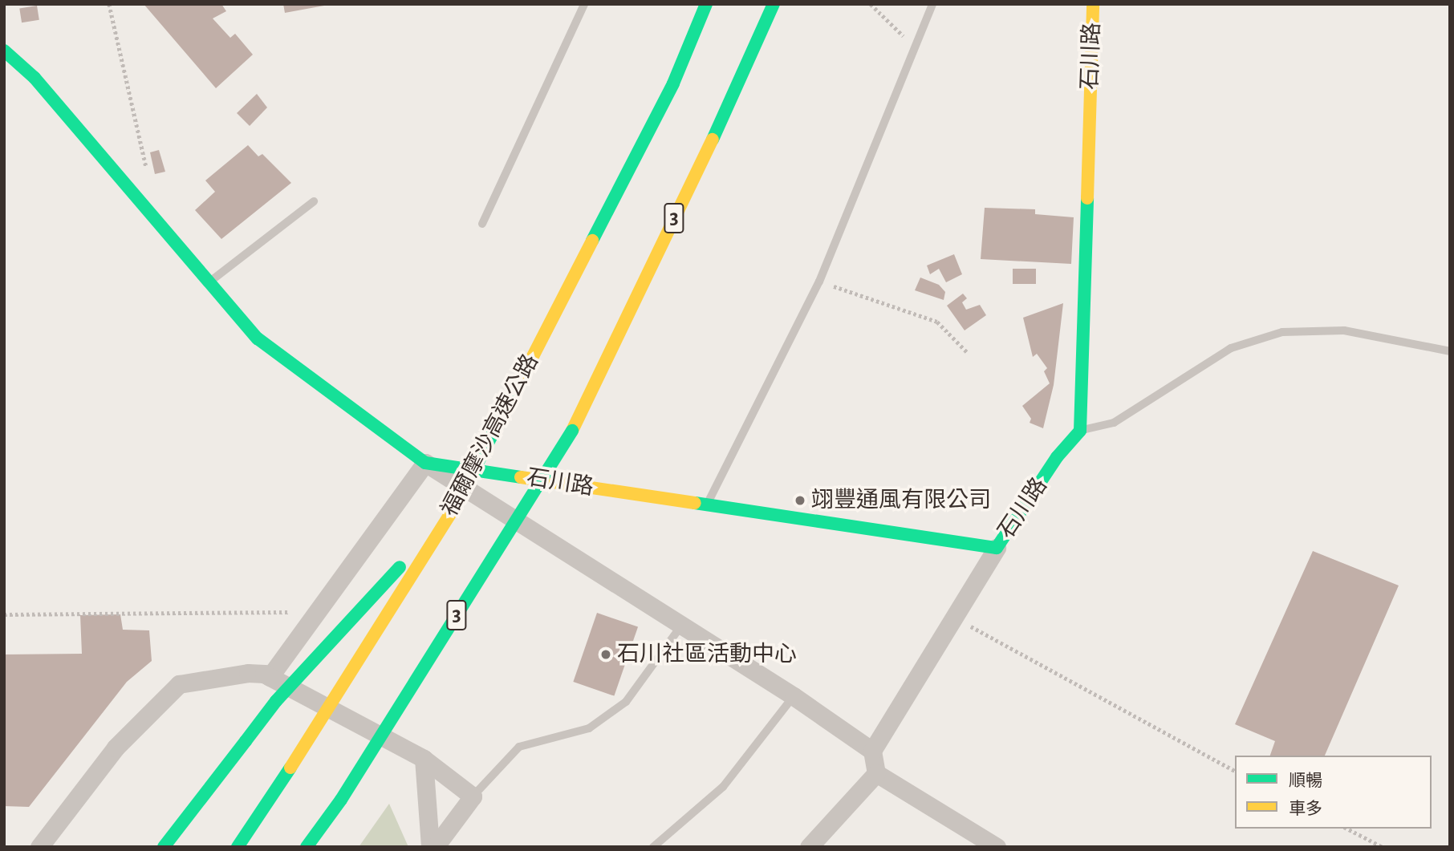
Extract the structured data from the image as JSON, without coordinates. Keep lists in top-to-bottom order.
{
  "streets": {
    "main road": ["石川路", "3", "福爾摩沙高速公路"]
  },
  "places": ["翊豐通風有限公司", "石川社區活動中心"],
  "legend": ["順暢", "車多"]
}
